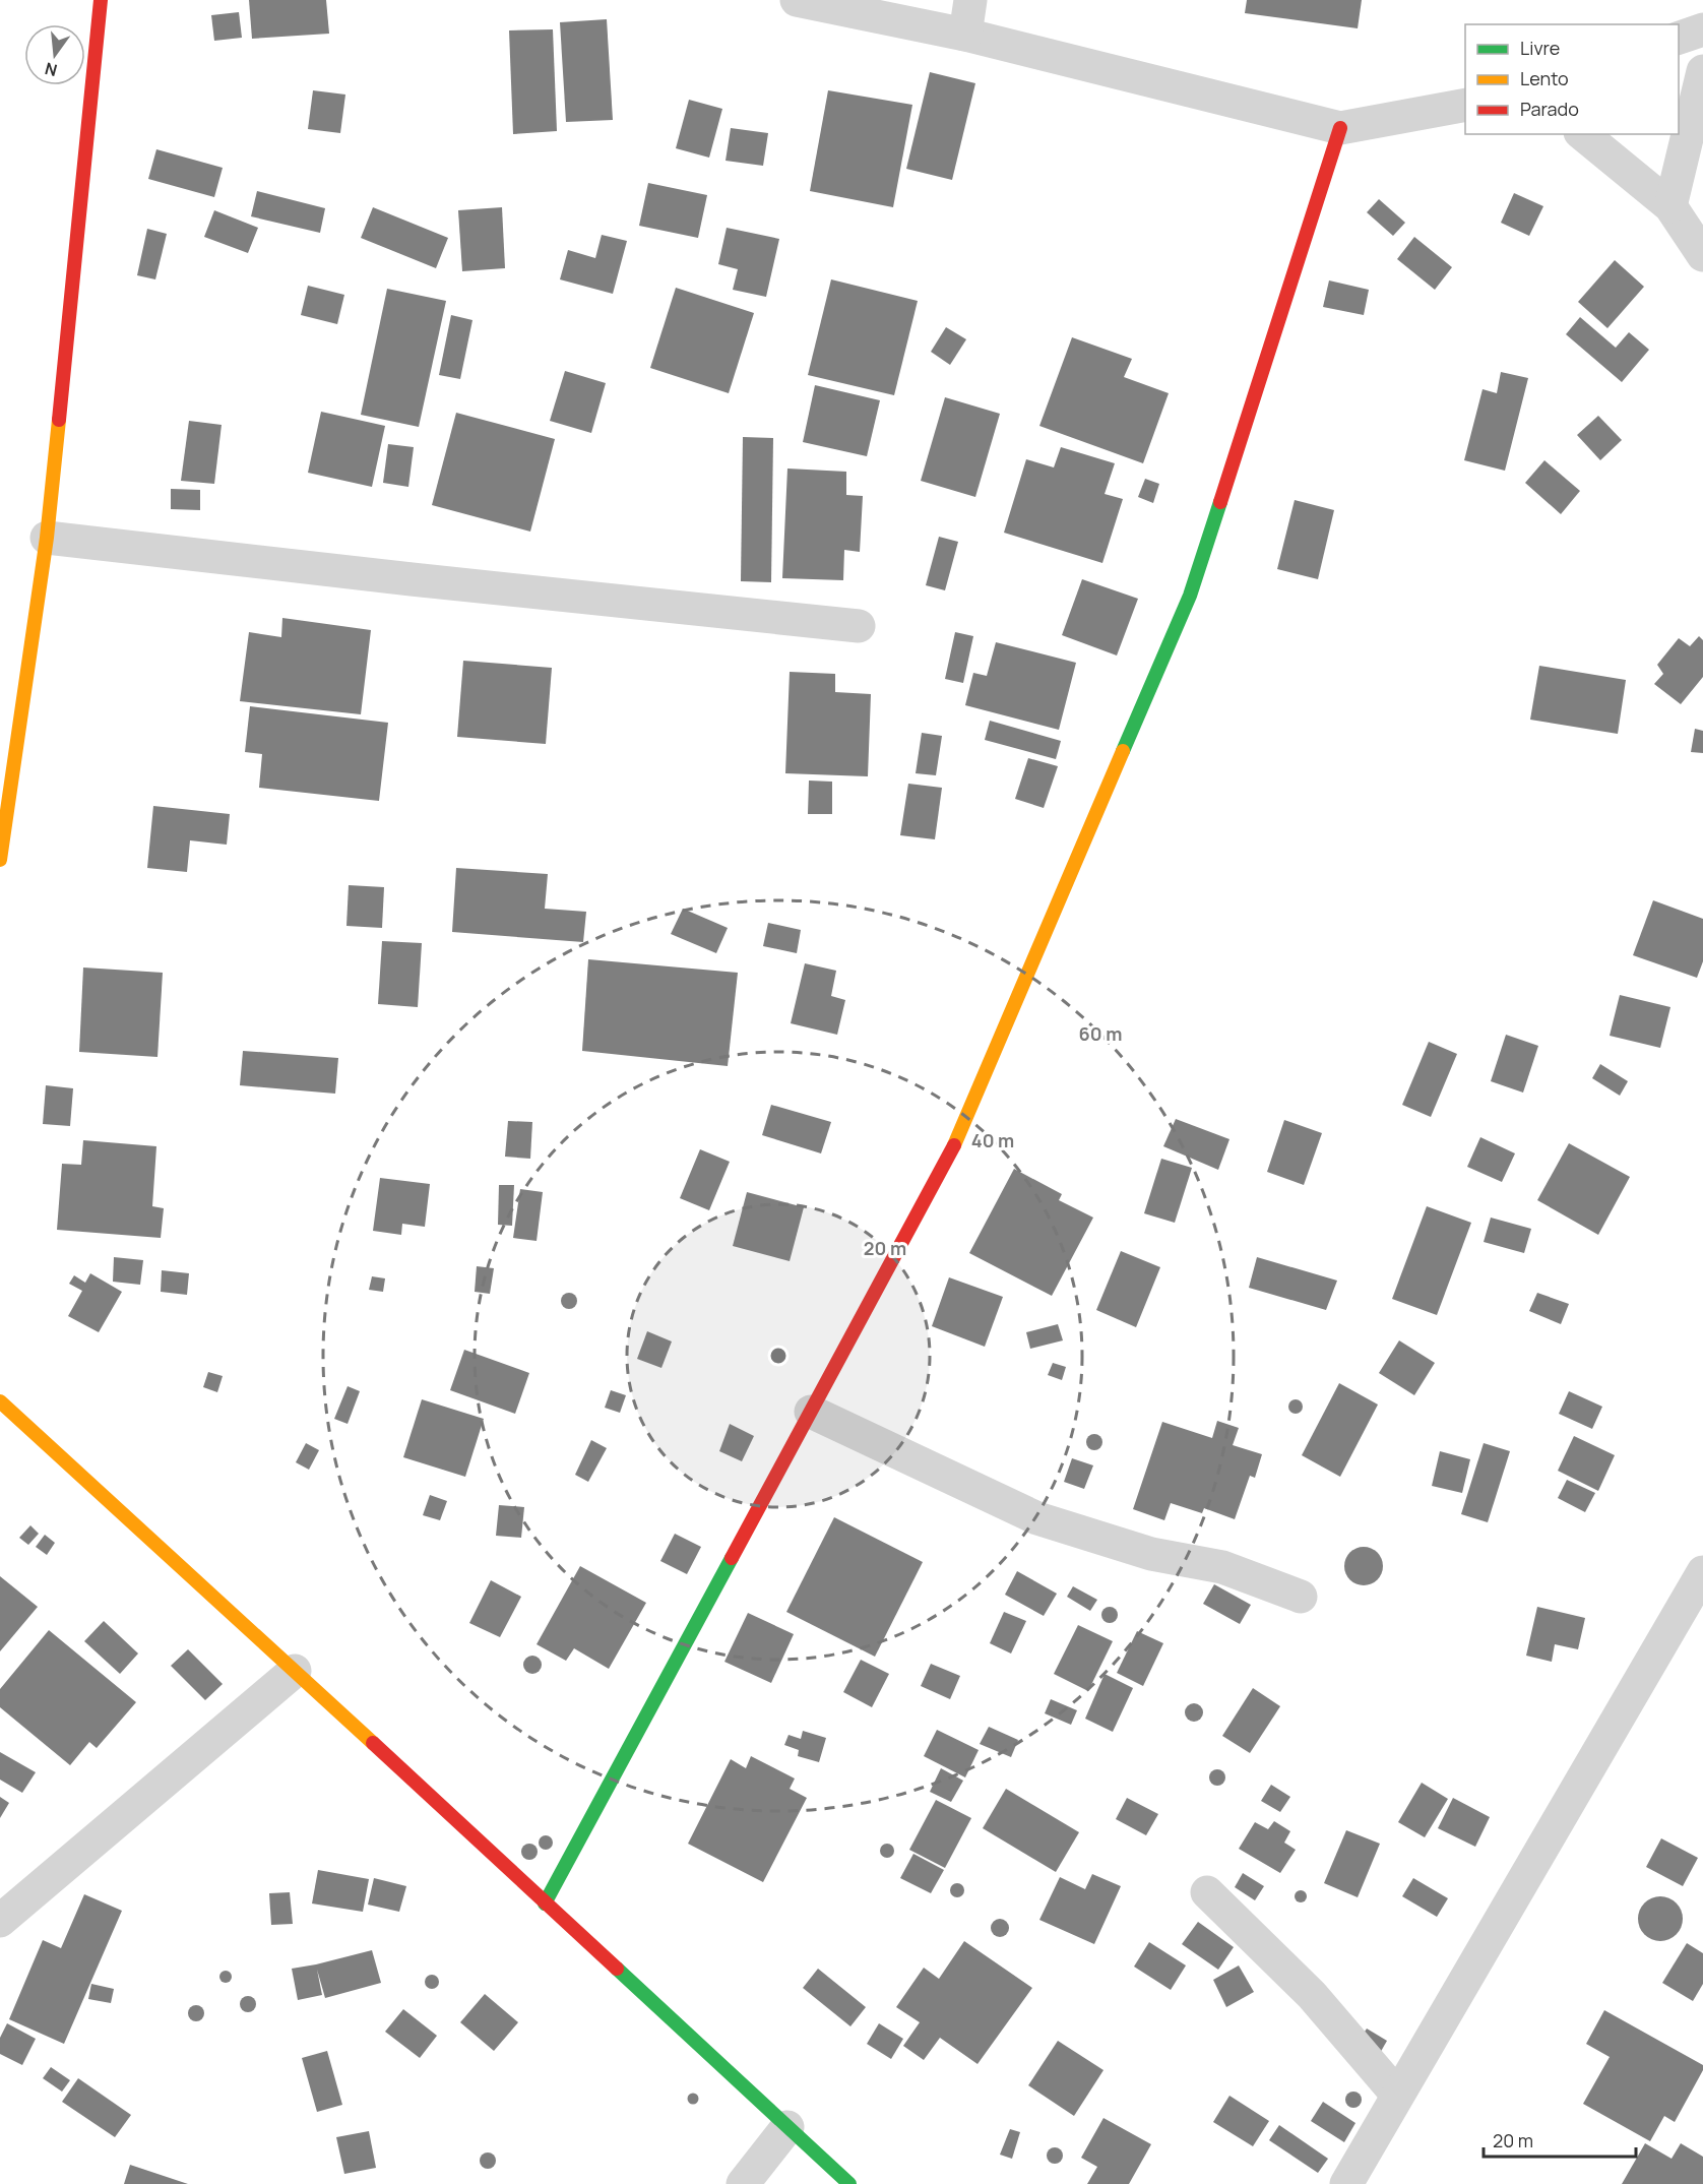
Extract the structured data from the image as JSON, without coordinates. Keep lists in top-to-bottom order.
{
  "legend": ["Livre", "Lento", "Parado"],
  "scale_bar": "20 m",
  "north": "bottom",
  "rings": ["60 m", "40 m", "20 m"]
}
